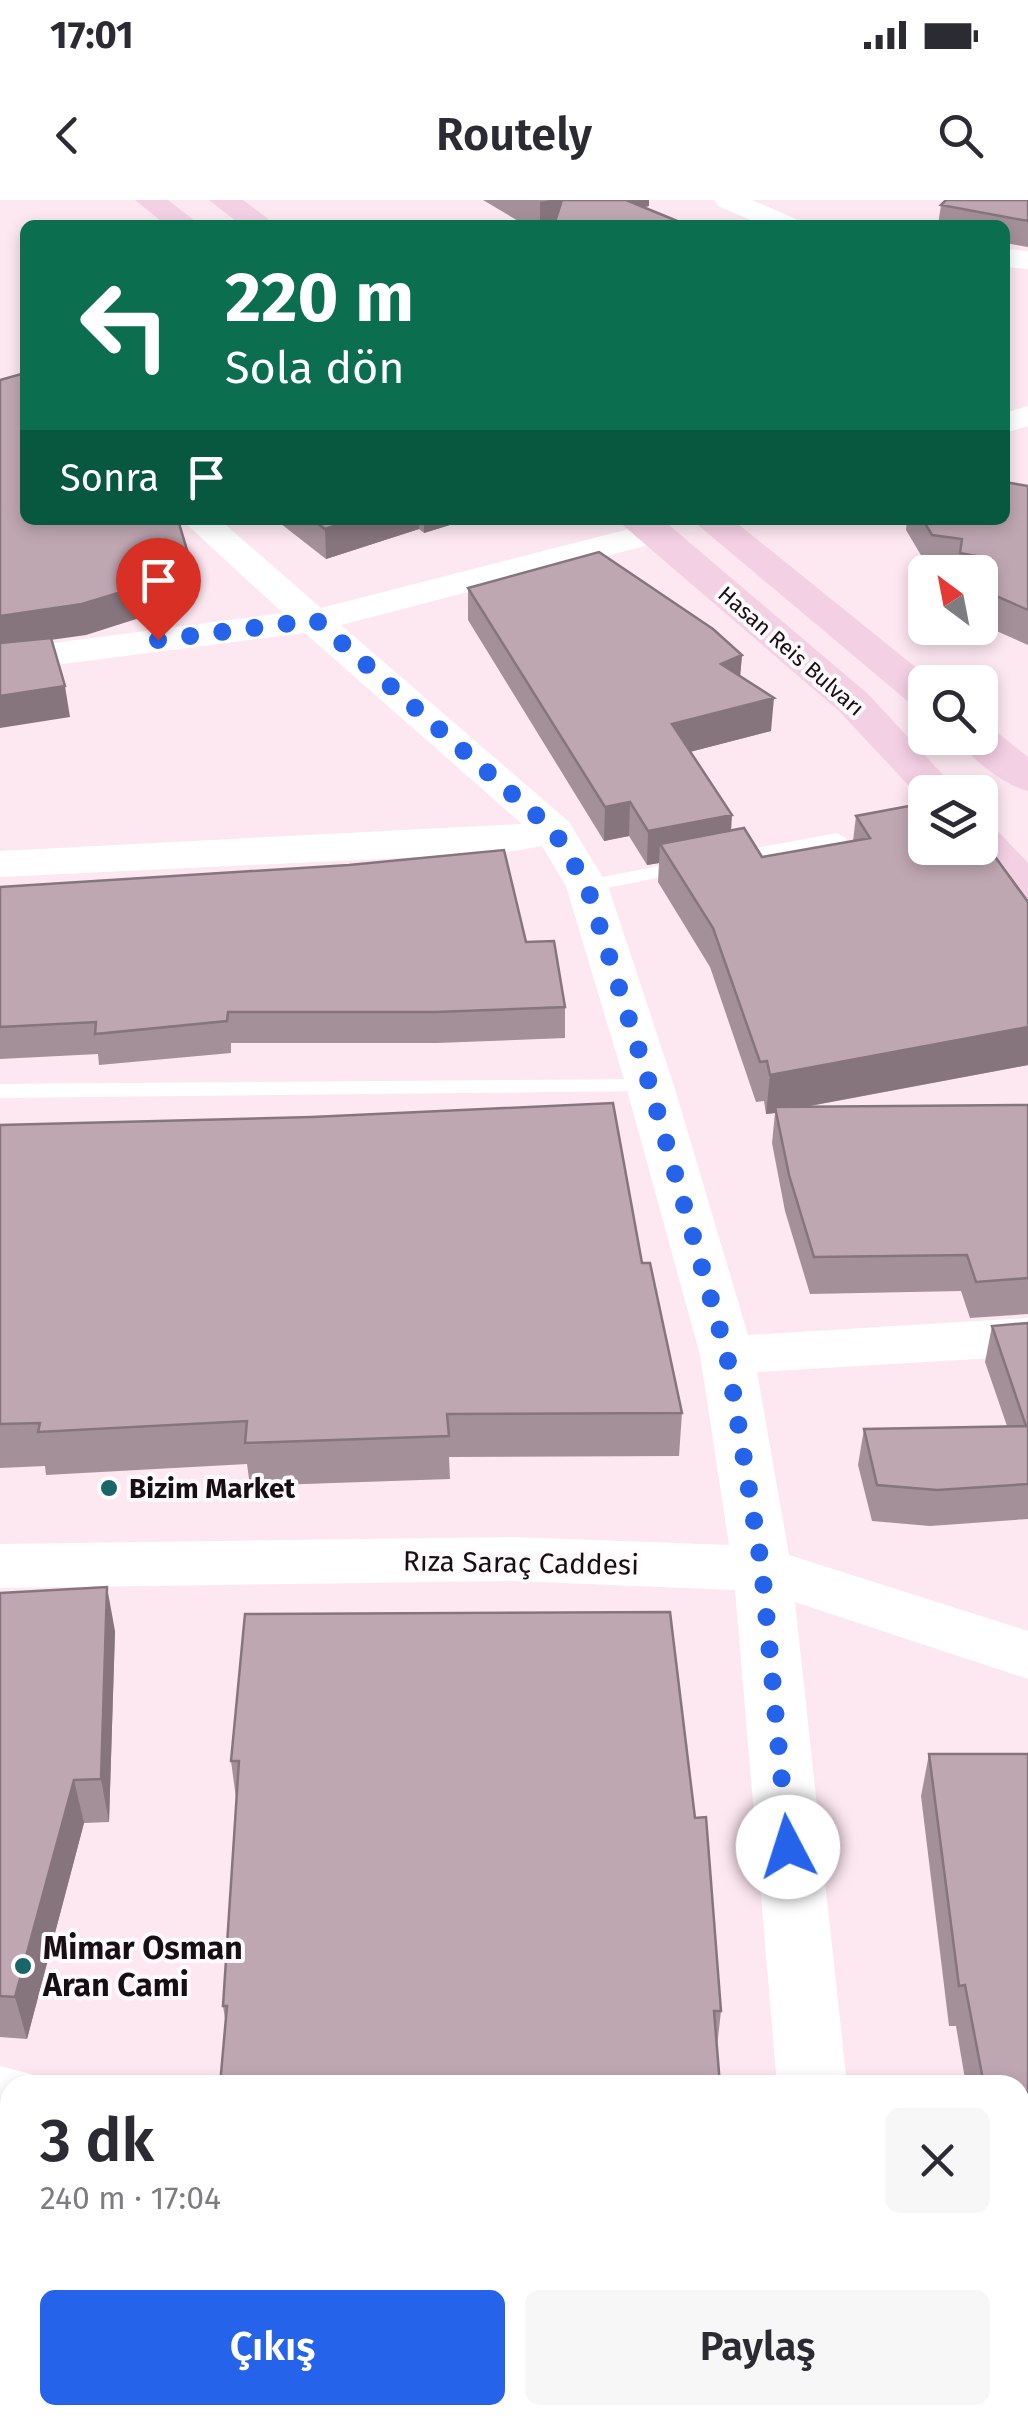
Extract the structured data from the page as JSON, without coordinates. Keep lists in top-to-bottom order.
{
  "streets": {
    "main road": ["Hasan Reis Bulvarı"],
    "street": ["Rıza Saraç Caddesi"]
  },
  "places": ["Bizim Market", "Mimar Osman Aran Cami"],
  "north": "top left",
  "page": {
    "status": "17:01",
    "header": "Routely",
    "turn": ["220 m", "Sola dön"],
    "then": "Sonra",
    "heading": ["3 dk", "240 m · 17:04"],
    "buttons": ["Çıkış", "Paylaş"]
  }
}
